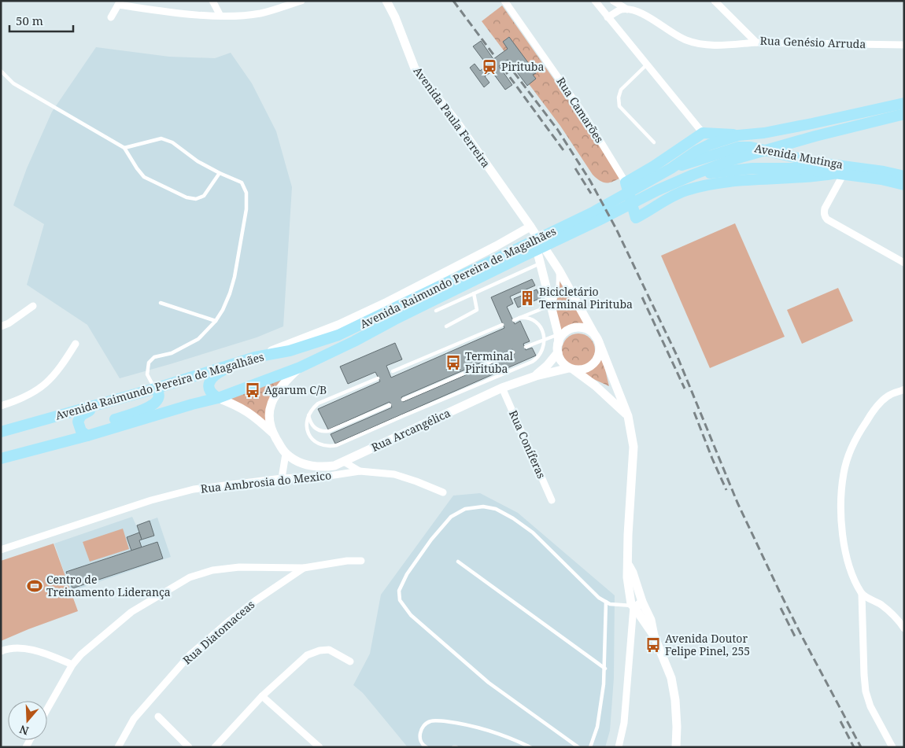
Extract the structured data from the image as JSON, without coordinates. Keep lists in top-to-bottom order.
{
  "streets": {
    "main road": [
      "Avenida Paula Ferreira",
      "Avenida Mutinga",
      "Avenida Raimundo Pereira de Magalhães",
      "Rua Arcangélica"
    ],
    "street": [
      "Rua Genésio Arruda",
      "Rua Camarões",
      "Rua Coníferas",
      "Rua Ambrosia do Mexico",
      "Rua Diatomaceas"
    ]
  },
  "crossings": [
    ["Avenida Paula Ferreira", "Rua Arcangélica"],
    ["Avenida Mutinga", "Avenida Raimundo Pereira de Magalhães"],
    ["Rua Arcangélica", "Rua Coníferas"]
  ],
  "places": {
    "station": ["Pirituba"],
    "building": ["Bicicletário Terminal Pirituba"],
    "bus stop": ["Terminal Pirituba", "Agarum C/B", "Avenida Doutor Felipe Pinel, 255"],
    "sports": ["Centro de Treinamento Liderança"]
  },
  "scale_bar": "50 m",
  "north": "bottom"
}
